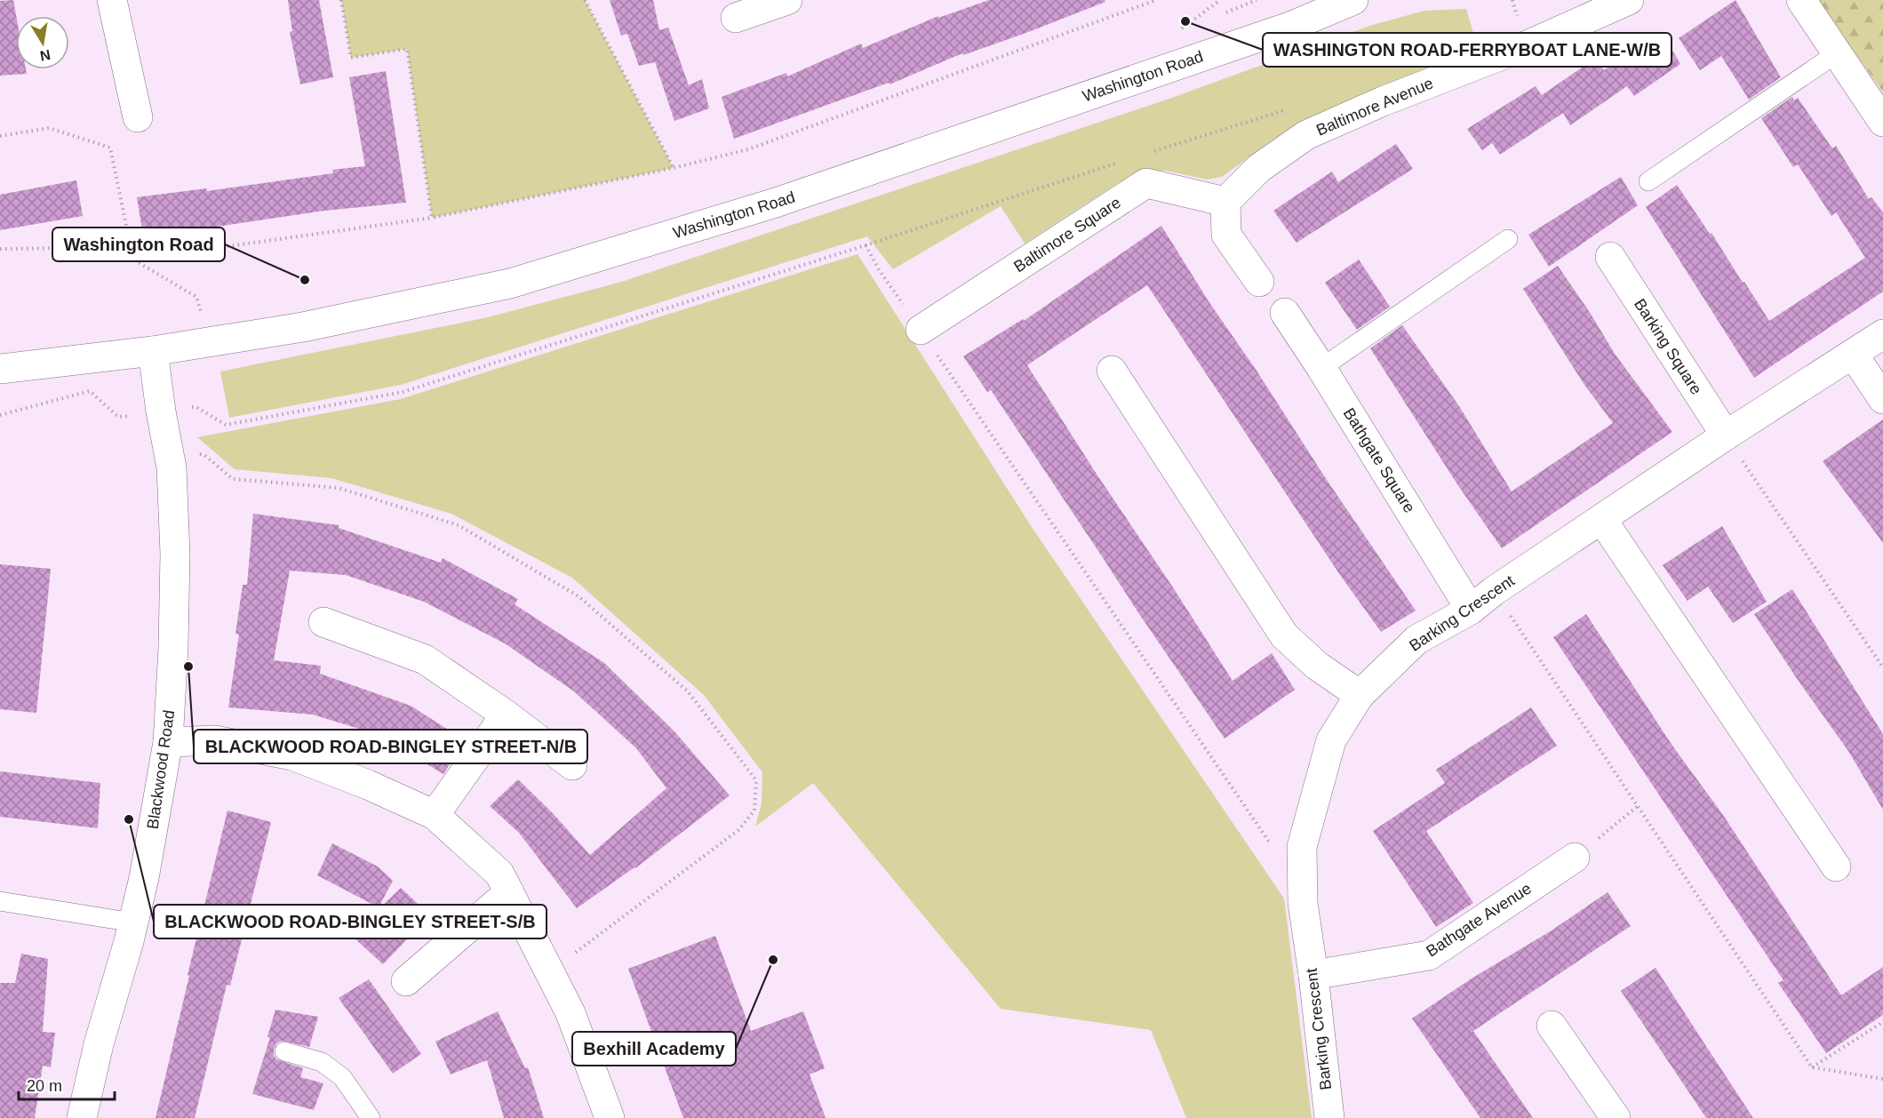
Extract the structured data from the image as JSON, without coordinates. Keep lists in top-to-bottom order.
{
  "streets": {
    "street": [
      "Washington Road",
      "Baltimore Avenue",
      "Baltimore Square",
      "Barking Square",
      "Bathgate Square",
      "Barking Crescent",
      "Blackwood Road",
      "Bathgate Avenue"
    ]
  },
  "crossings": [
    ["Washington Road", "Blackwood Road"],
    ["Baltimore Avenue", "Baltimore Square"],
    ["Barking Square", "Barking Crescent"],
    ["Bathgate Square", "Barking Crescent"],
    ["Barking Crescent", "Bathgate Avenue"]
  ],
  "places": [
    "WASHINGTON ROAD-FERRYBOAT LANE-W/B",
    "Washington Road",
    "BLACKWOOD ROAD-BINGLEY STREET-N/B",
    "BLACKWOOD ROAD-BINGLEY STREET-S/B",
    "Bexhill Academy"
  ],
  "scale_bar": "20 m",
  "north": "bottom"
}
